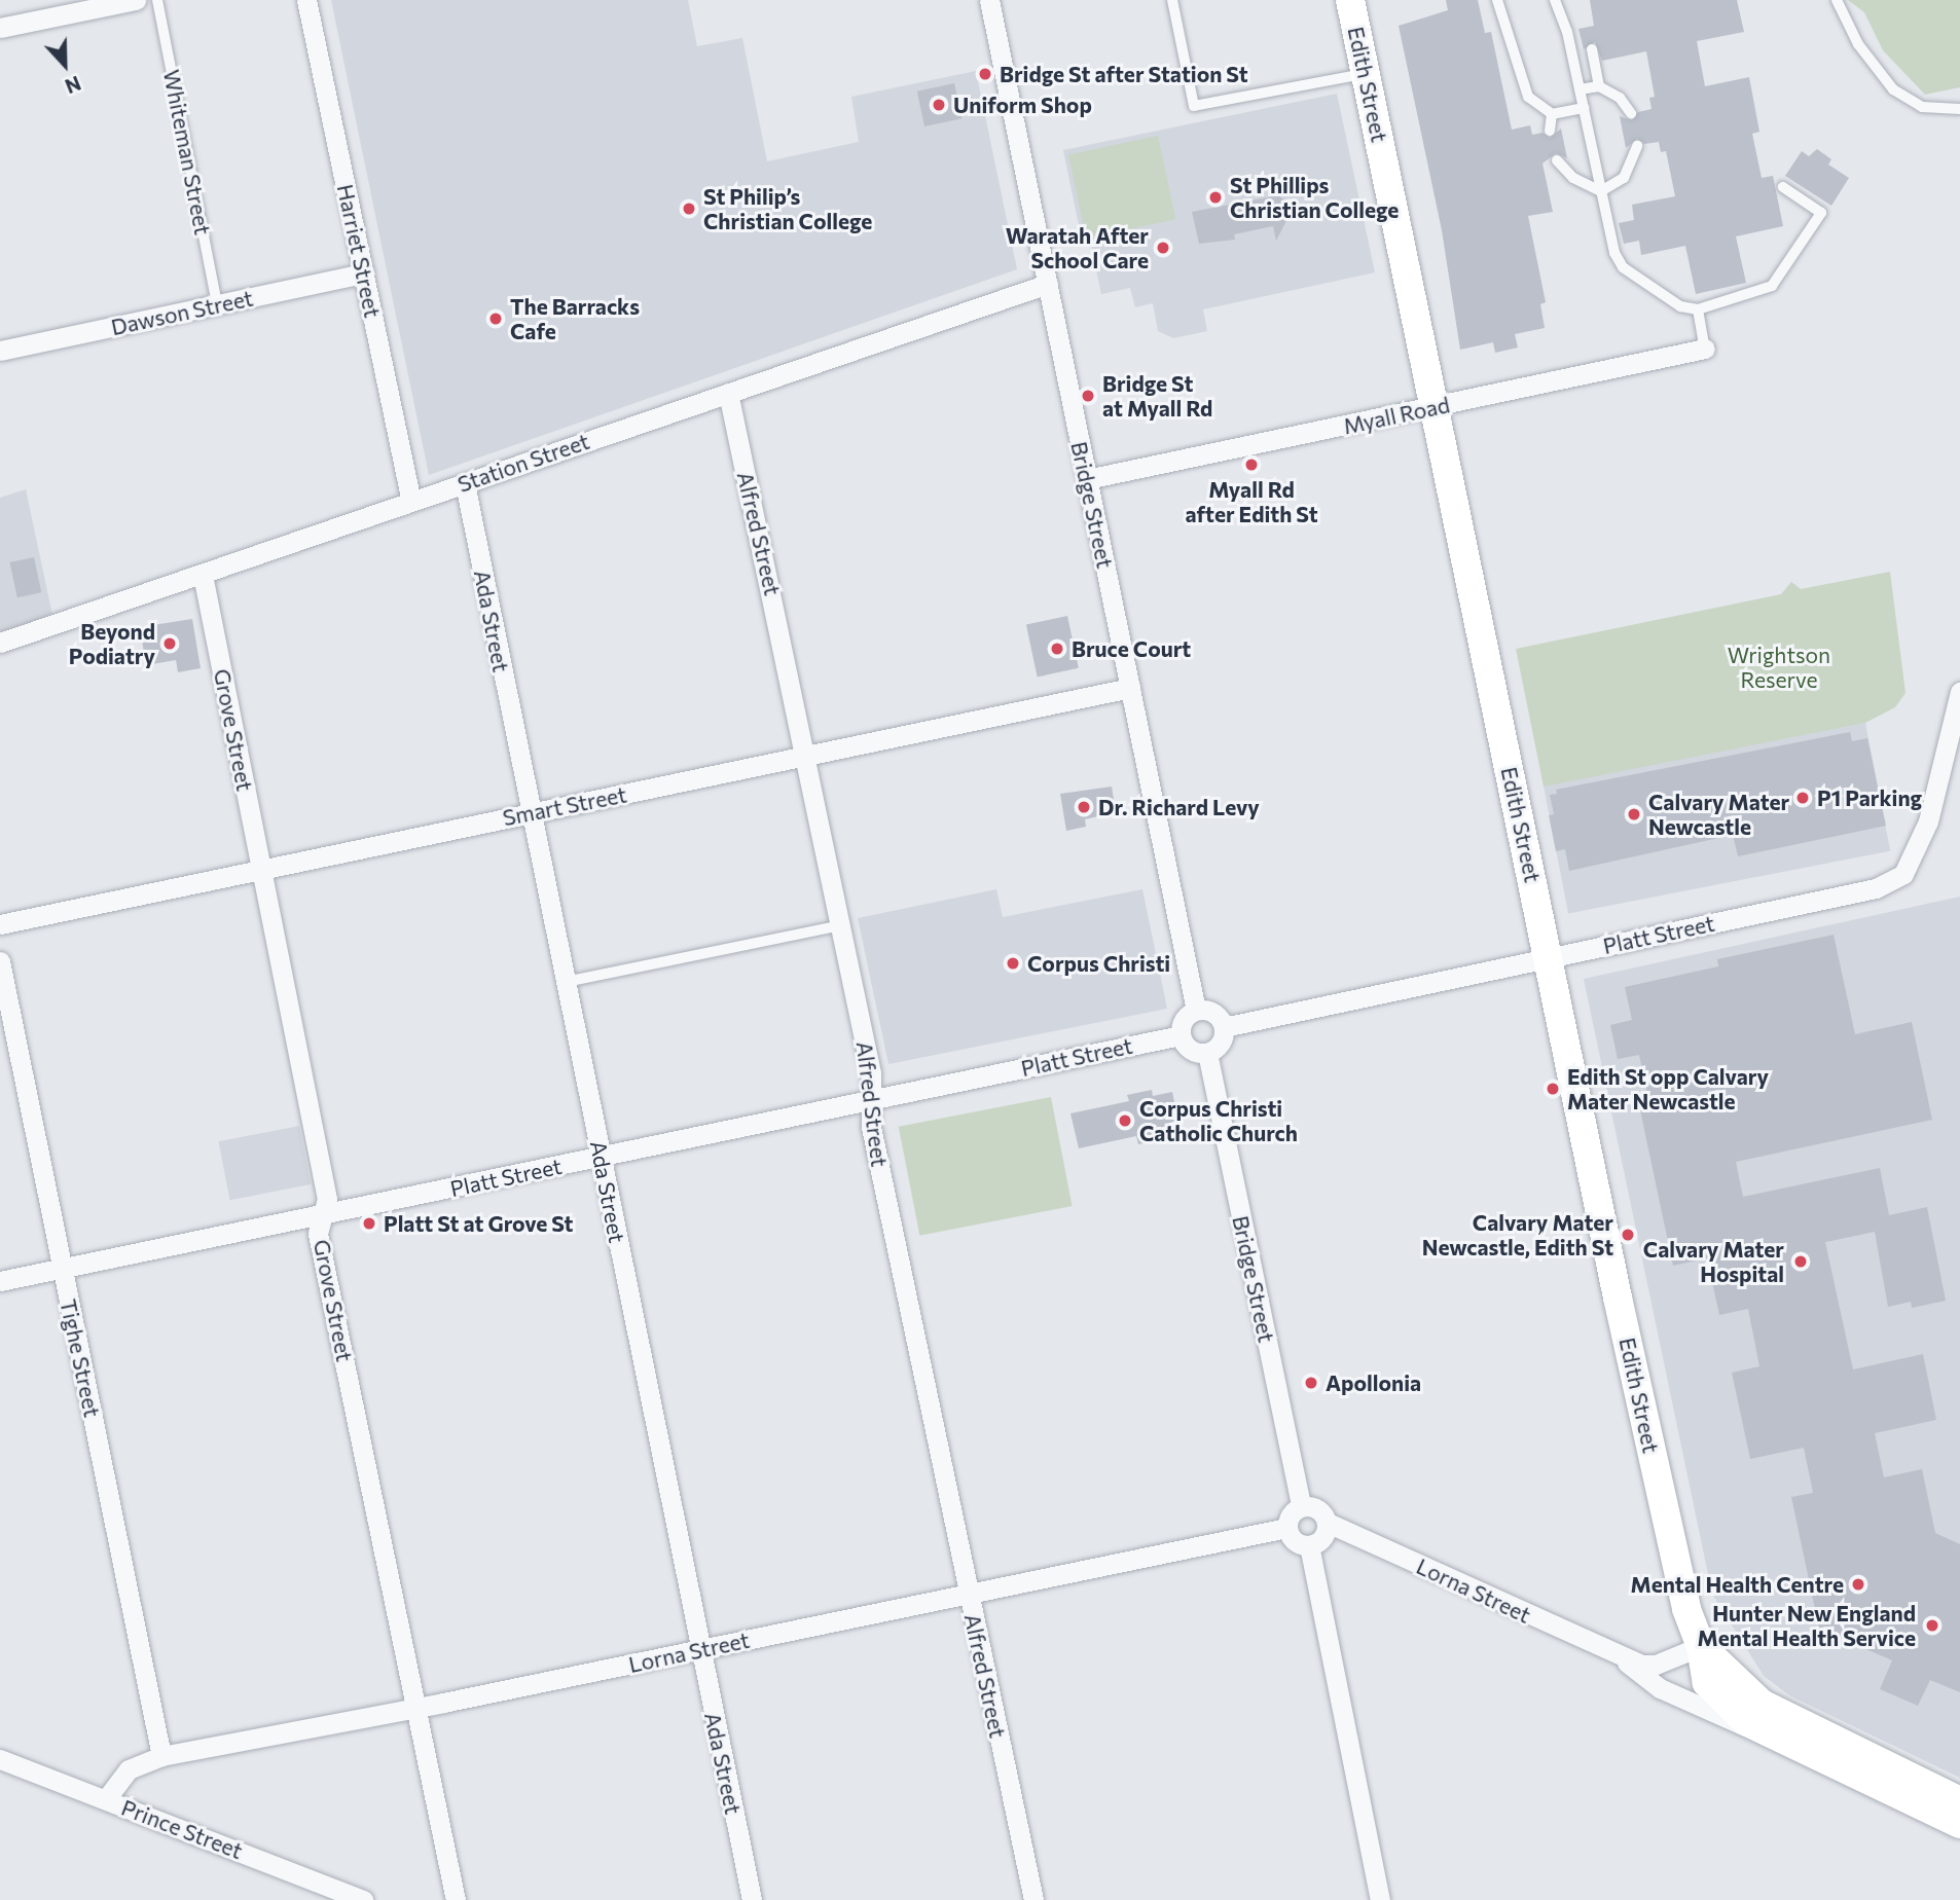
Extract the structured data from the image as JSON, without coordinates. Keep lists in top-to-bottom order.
{
  "streets": {
    "main road": ["Edith Street", "Lorna Street"],
    "street": [
      "Harriet Street",
      "Dawson Street",
      "Myall Road",
      "Station Street",
      "Bridge Street",
      "Alfred Street",
      "Ada Street",
      "Grove Street",
      "Smart Street",
      "Platt Street",
      "Tighe Street",
      "Prince Street"
    ],
    "lane": ["Whiteman Street"]
  },
  "crossings": [
    ["Edith Street", "Myall Road"],
    ["Edith Street", "Platt Street"],
    ["Edith Street", "Lorna Street"],
    ["Whiteman Street", "Dawson Street"],
    ["Harriet Street", "Dawson Street"],
    ["Harriet Street", "Station Street"],
    ["Myall Road", "Bridge Street"],
    ["Station Street", "Bridge Street"],
    ["Station Street", "Alfred Street"],
    ["Station Street", "Ada Street"],
    ["Station Street", "Grove Street"],
    ["Bridge Street", "Smart Street"],
    ["Bridge Street", "Platt Street"],
    ["Bridge Street", "Lorna Street"],
    ["Alfred Street", "Smart Street"],
    ["Alfred Street", "Platt Street"],
    ["Alfred Street", "Lorna Street"],
    ["Ada Street", "Smart Street"],
    ["Ada Street", "Platt Street"],
    ["Ada Street", "Lorna Street"],
    ["Grove Street", "Smart Street"],
    ["Grove Street", "Platt Street"],
    ["Grove Street", "Lorna Street"],
    ["Platt Street", "Tighe Street"],
    ["Tighe Street", "Lorna Street"],
    ["Lorna Street", "Prince Street"]
  ],
  "parks": ["Wrightson Reserve"],
  "places": [
    "Bridge St after Station St",
    "Uniform Shop",
    "St Phillips Christian College",
    "St Philip’s Christian College",
    "Waratah After School Care",
    "The Barracks Cafe",
    "Bridge St at Myall Rd",
    "Myall Rd after Edith St",
    "Beyond Podiatry",
    "Bruce Court",
    "P1 Parking",
    "Dr. Richard Levy",
    "Calvary Mater Newcastle",
    "Corpus Christi",
    "Edith St opp Calvary Mater Newcastle",
    "Corpus Christi Catholic Church",
    "Platt St at Grove St",
    "Calvary Mater Newcastle, Edith St",
    "Calvary Mater Hospital",
    "Apollonia",
    "Mental Health Centre",
    "Hunter New England Mental Health Service"
  ],
  "north": "bottom"
}
